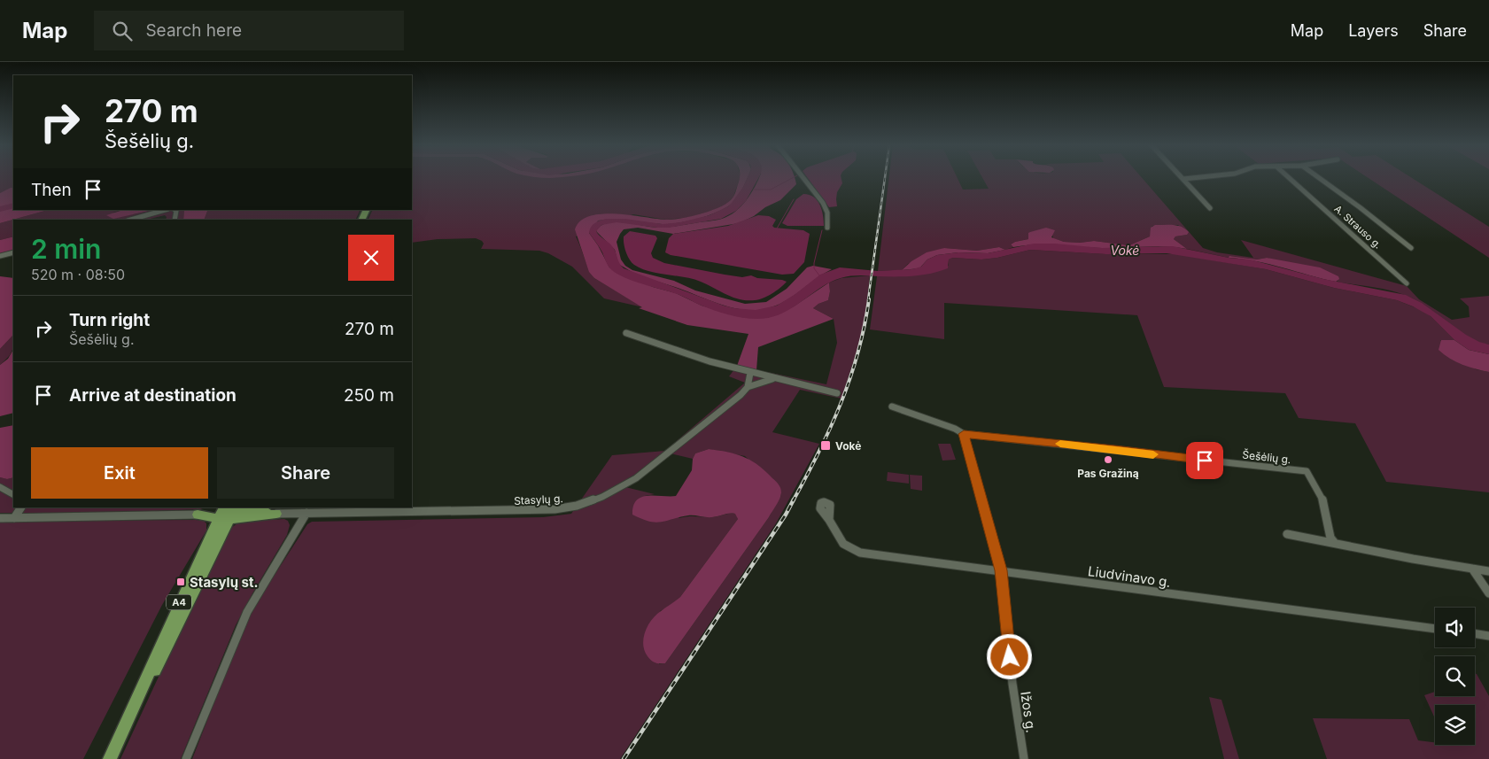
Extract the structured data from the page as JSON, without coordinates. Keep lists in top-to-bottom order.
{
  "streets": {
    "highway": ["A4"],
    "street": [
      "A. Strauso g.",
      "Šešėlių g.",
      "Stasylų g.",
      "Liudvinavo g.",
      "Ižos g."
    ]
  },
  "crossings": [
    ["Šešėlių g.", "Ižos g."],
    ["Liudvinavo g.", "Ižos g."]
  ],
  "water": ["Vokė"],
  "places": {
    "transit": ["Vokė", "Stasylų st."],
    "other": ["Pas Gražiną"]
  },
  "page": {
    "header": "Map",
    "search": "Search here",
    "nav": ["Map", "Layers", "Share"],
    "turn": ["270 m", "Šešėlių g."],
    "then": "Then",
    "heading": ["2 min", "520 m · 08:50"],
    "list": [
      {
        "name": "Turn right",
        "note": "Šešėlių g.",
        "value": "270 m"
      },
      {
        "name": "Arrive at destination",
        "value": "250 m"
      }
    ],
    "buttons": ["Exit", "Share"]
  }
}
